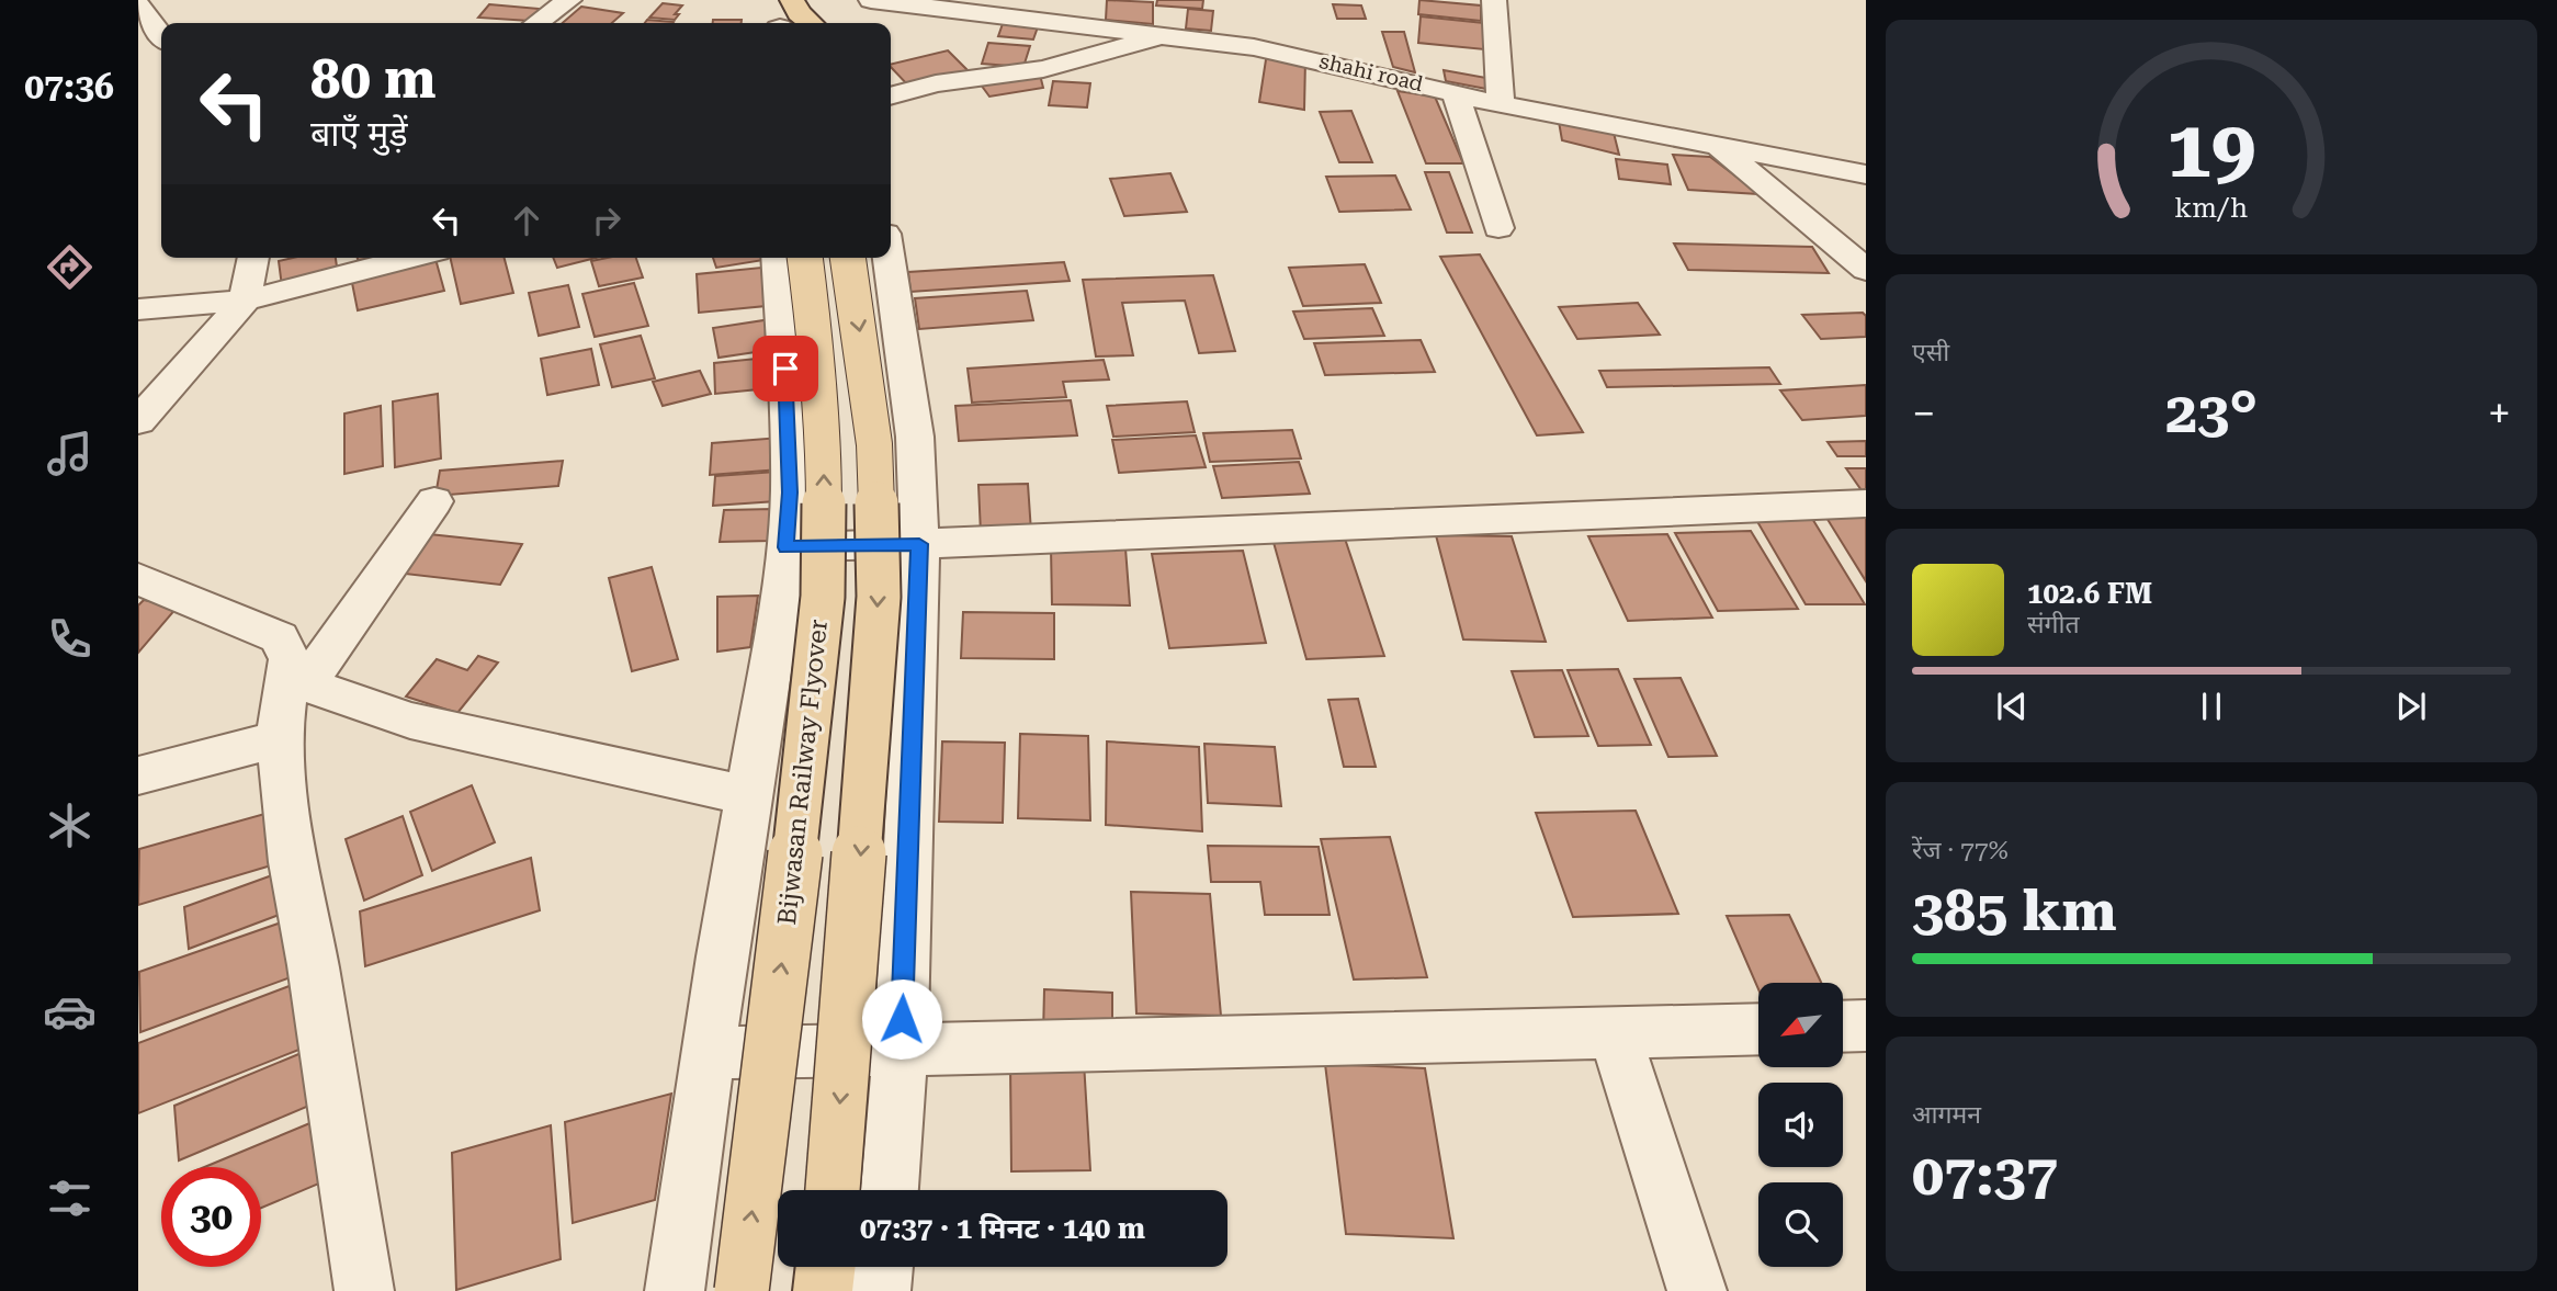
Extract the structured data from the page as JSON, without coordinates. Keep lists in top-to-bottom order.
{
  "streets": {
    "main road": ["Bijwasan Railway Flyover"],
    "street": ["shahi road"]
  },
  "north": "bottom left",
  "page": {
    "tabs": "07:36",
    "turn": ["80 m", "बाएँ मुड़ें"],
    "tile": [
      "एसी",
      ["रेंज · 77%", "385 km"],
      ["आगमन", "07:37"]
    ],
    "heat": ["−", "23°", "+"],
    "song": ["102.6 FM", "संगीत"],
    "limit": "30",
    "trip": "07:37 · 1 मिनट · 140 m",
    "gauge": ["19", "km/h"]
  }
}
